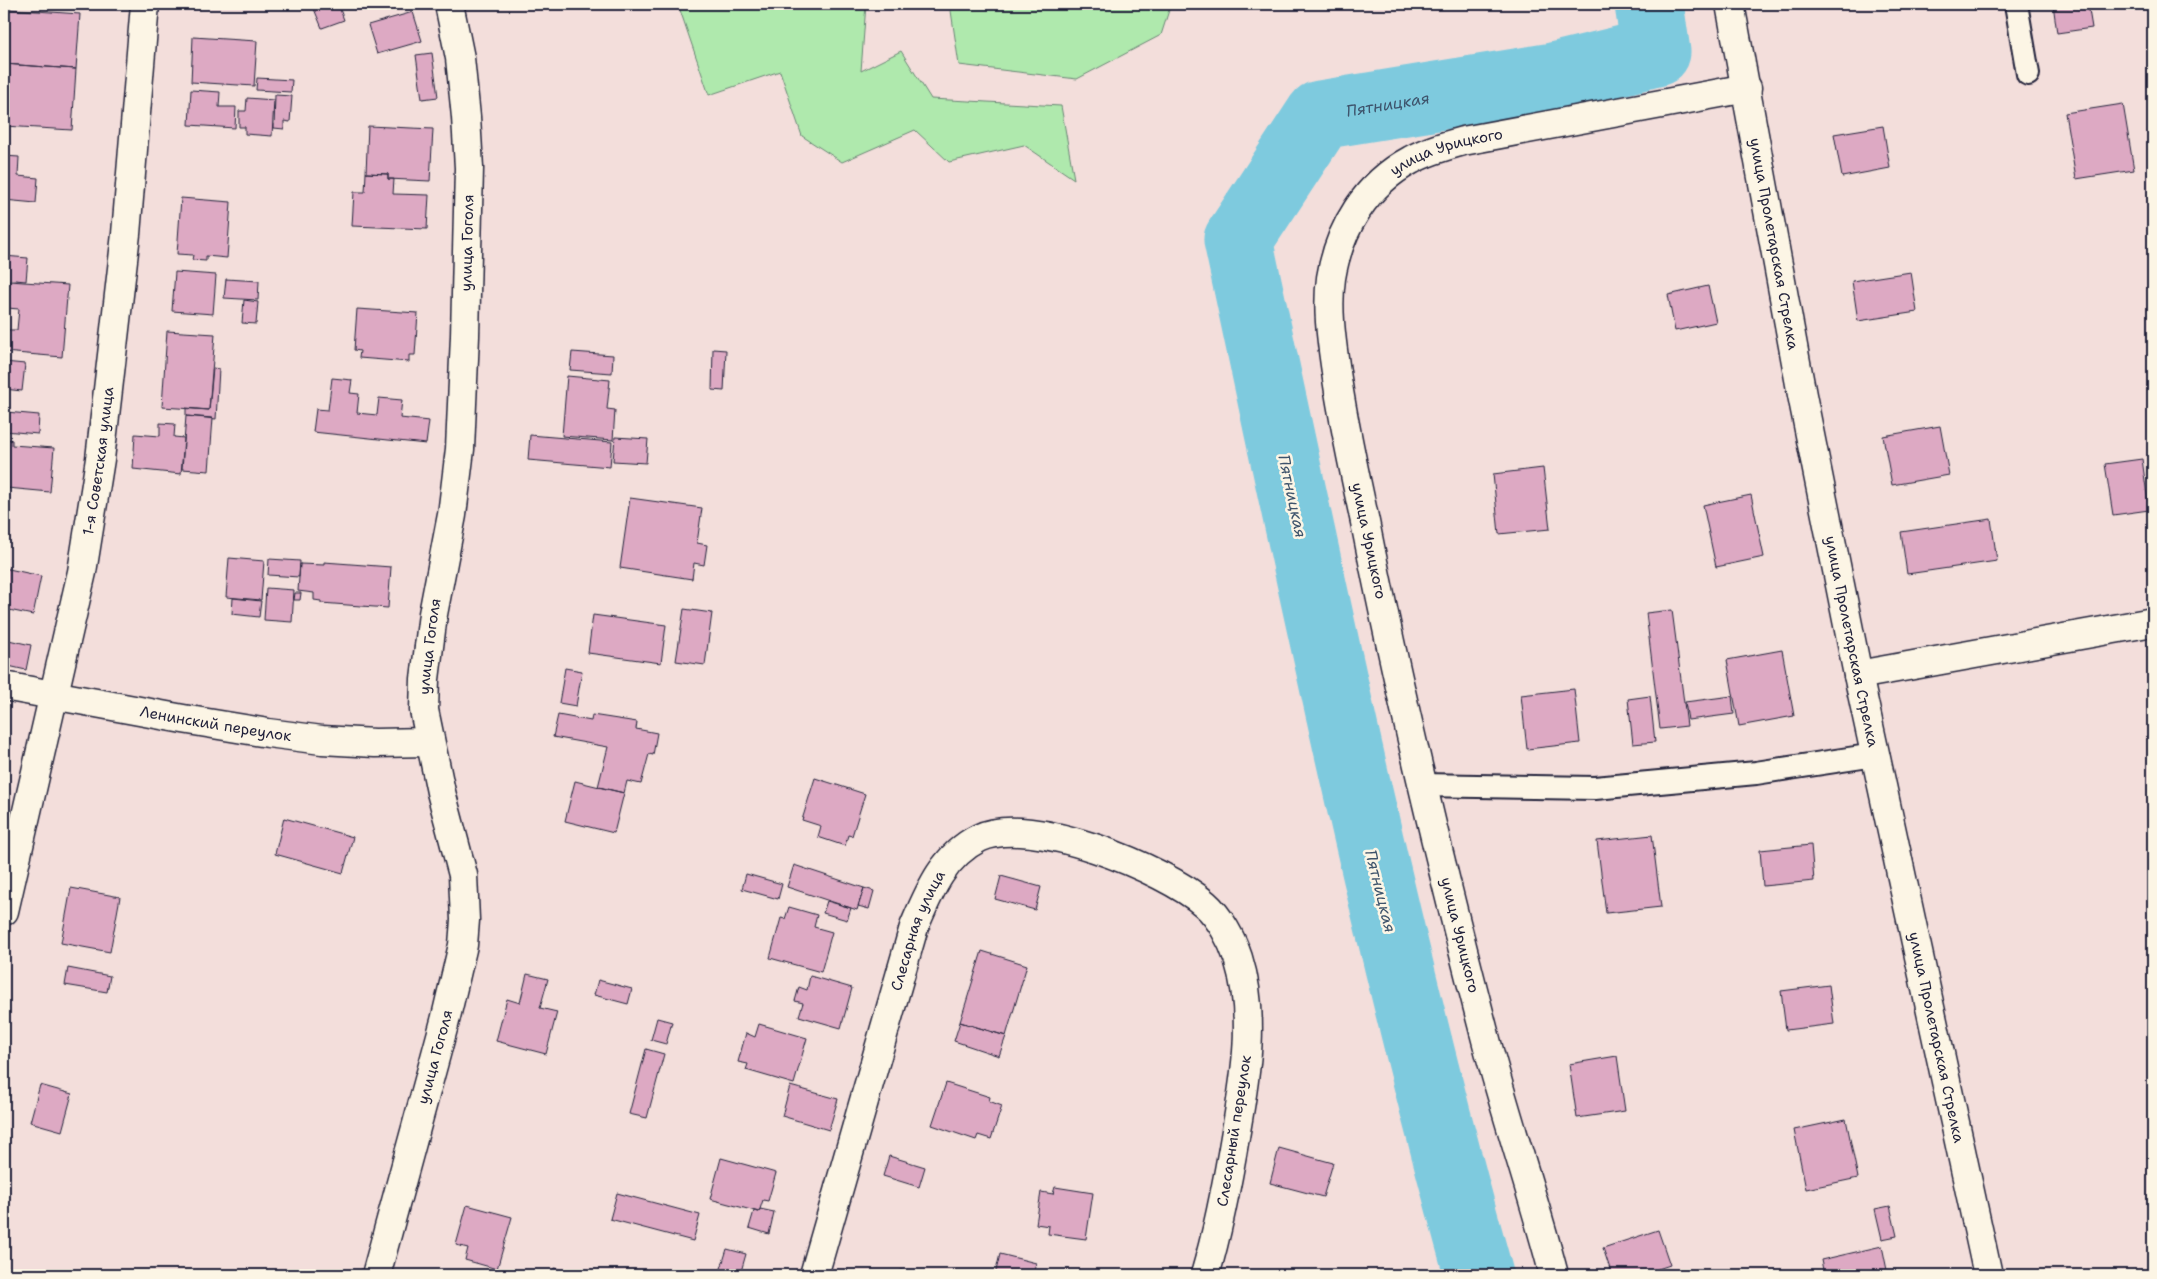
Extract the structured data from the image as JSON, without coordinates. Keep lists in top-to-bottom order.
{
  "streets": {
    "street": [
      "улица Урицкого",
      "улица Гоголя",
      "улица Пролетарская Стрелка",
      "1-я Советская улица",
      "Ленинский переулок",
      "Слесарная улица",
      "Слесарный переулок"
    ]
  },
  "crossings": [
    ["улица Урицкого", "улица Пролетарская Стрелка"],
    ["улица Гоголя", "Ленинский переулок"],
    ["1-я Советская улица", "Ленинский переулок"],
    ["Слесарная улица", "Слесарный переулок"]
  ],
  "water": ["Пятницкая"]
}
